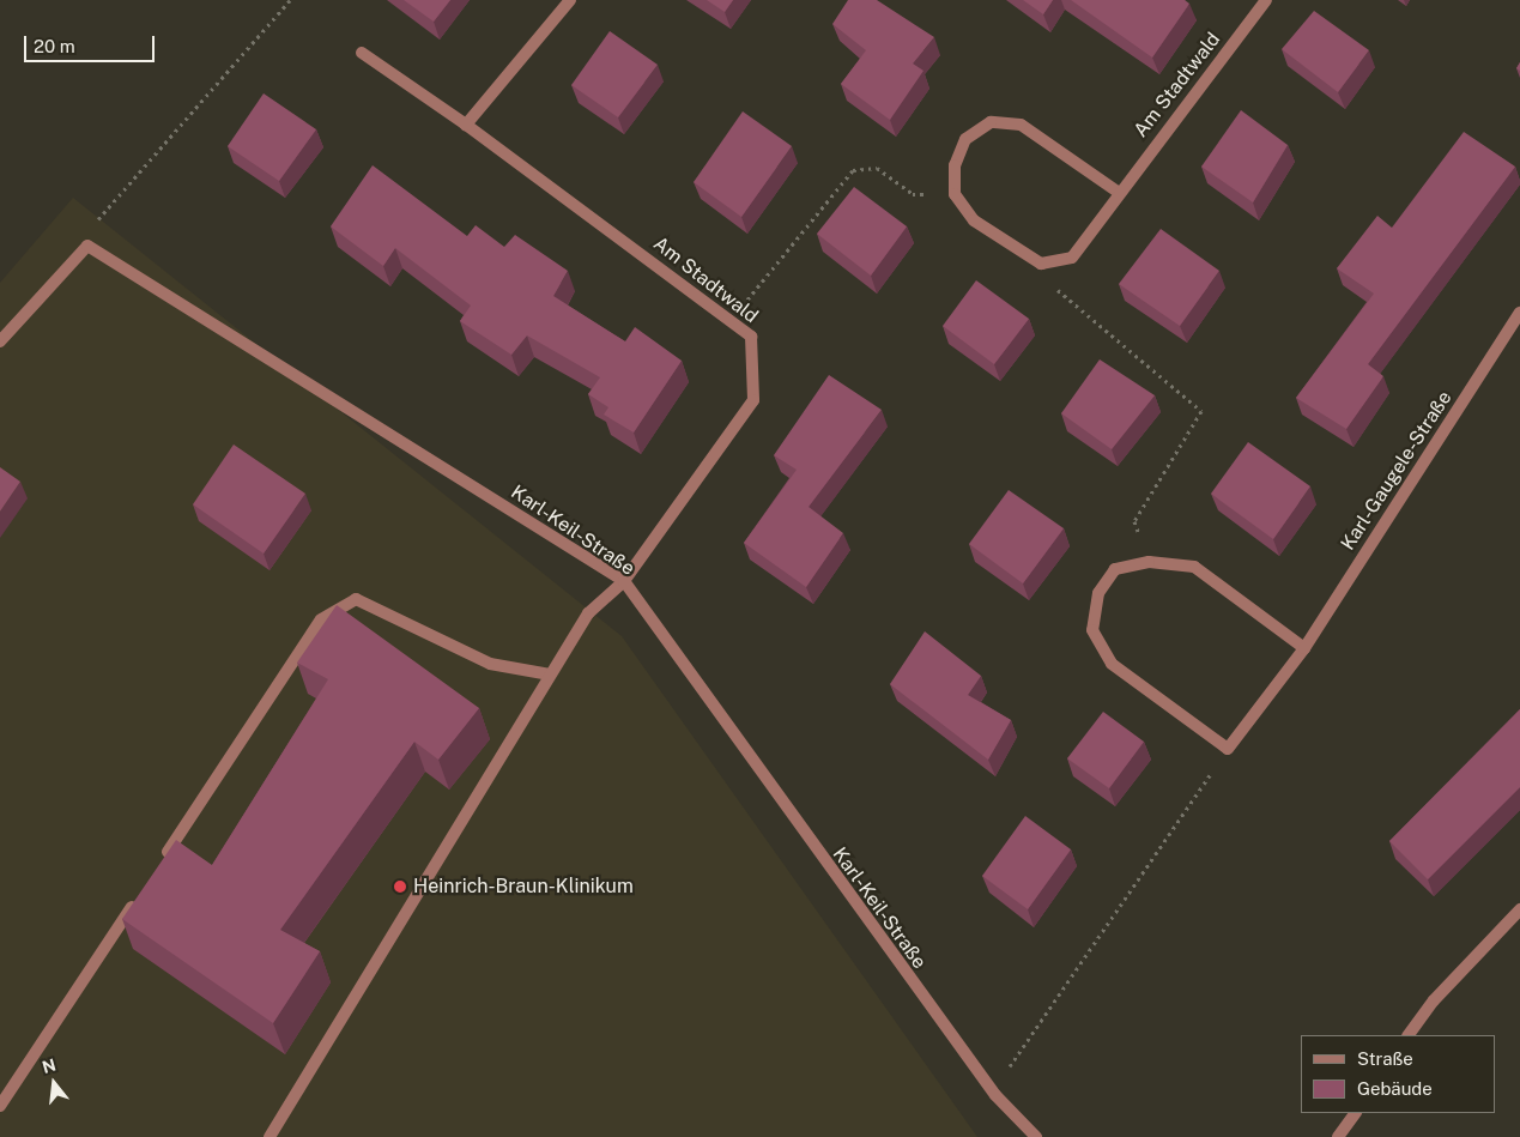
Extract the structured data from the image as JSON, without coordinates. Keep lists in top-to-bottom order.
{
  "streets": {
    "street": ["Am Stadtwald", "Karl-Gaugele-Straße", "Karl-Keil-Straße"]
  },
  "crossings": [
    ["Am Stadtwald", "Karl-Keil-Straße"]
  ],
  "places": ["Heinrich-Braun-Klinikum"],
  "legend": ["Straße", "Gebäude"],
  "scale_bar": "20 m",
  "north": "top"
}
